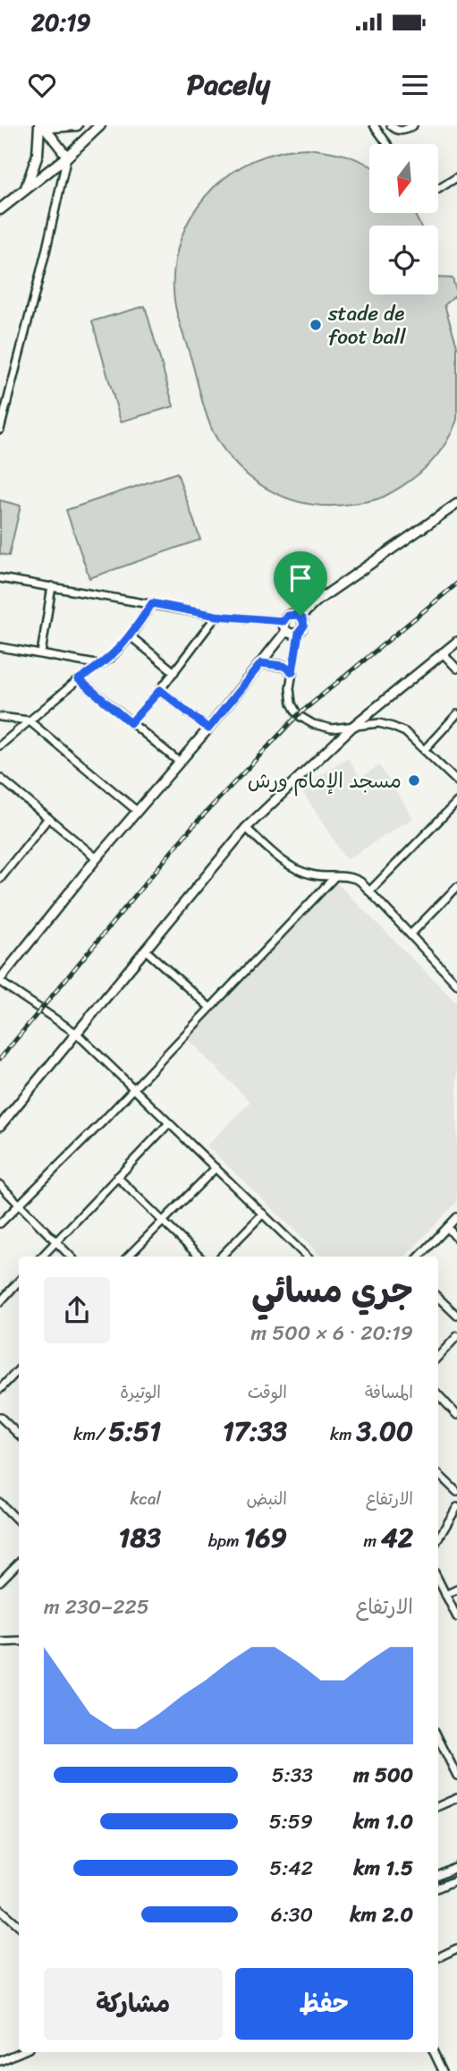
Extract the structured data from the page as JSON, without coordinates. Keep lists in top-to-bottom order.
{
  "places": ["stade de foot ball", "مسجد الإمام ورش"],
  "north": "bottom",
  "page": {
    "status": "20:19",
    "header": "Pacely",
    "heading": ["جري مسائي", "20:19 · 6 × 500 m"],
    "stats": [
      ["المسافة", "3.00 km"],
      ["الوقت", "17:33"],
      ["الوتيرة", "5:51 /km"],
      ["الارتفاع", "42 m"],
      ["النبض", "169 bpm"],
      ["kcal", "183"]
    ],
    "chart": ["الارتفاع", "225–230 m"],
    "list": [
      {
        "name": "500 m",
        "note": "5:33"
      },
      {
        "name": "1.0 km",
        "note": "5:59"
      },
      {
        "name": "1.5 km",
        "note": "5:42"
      },
      {
        "name": "2.0 km",
        "note": "6:30"
      }
    ],
    "buttons": ["حفظ", "مشاركة"]
  }
}
